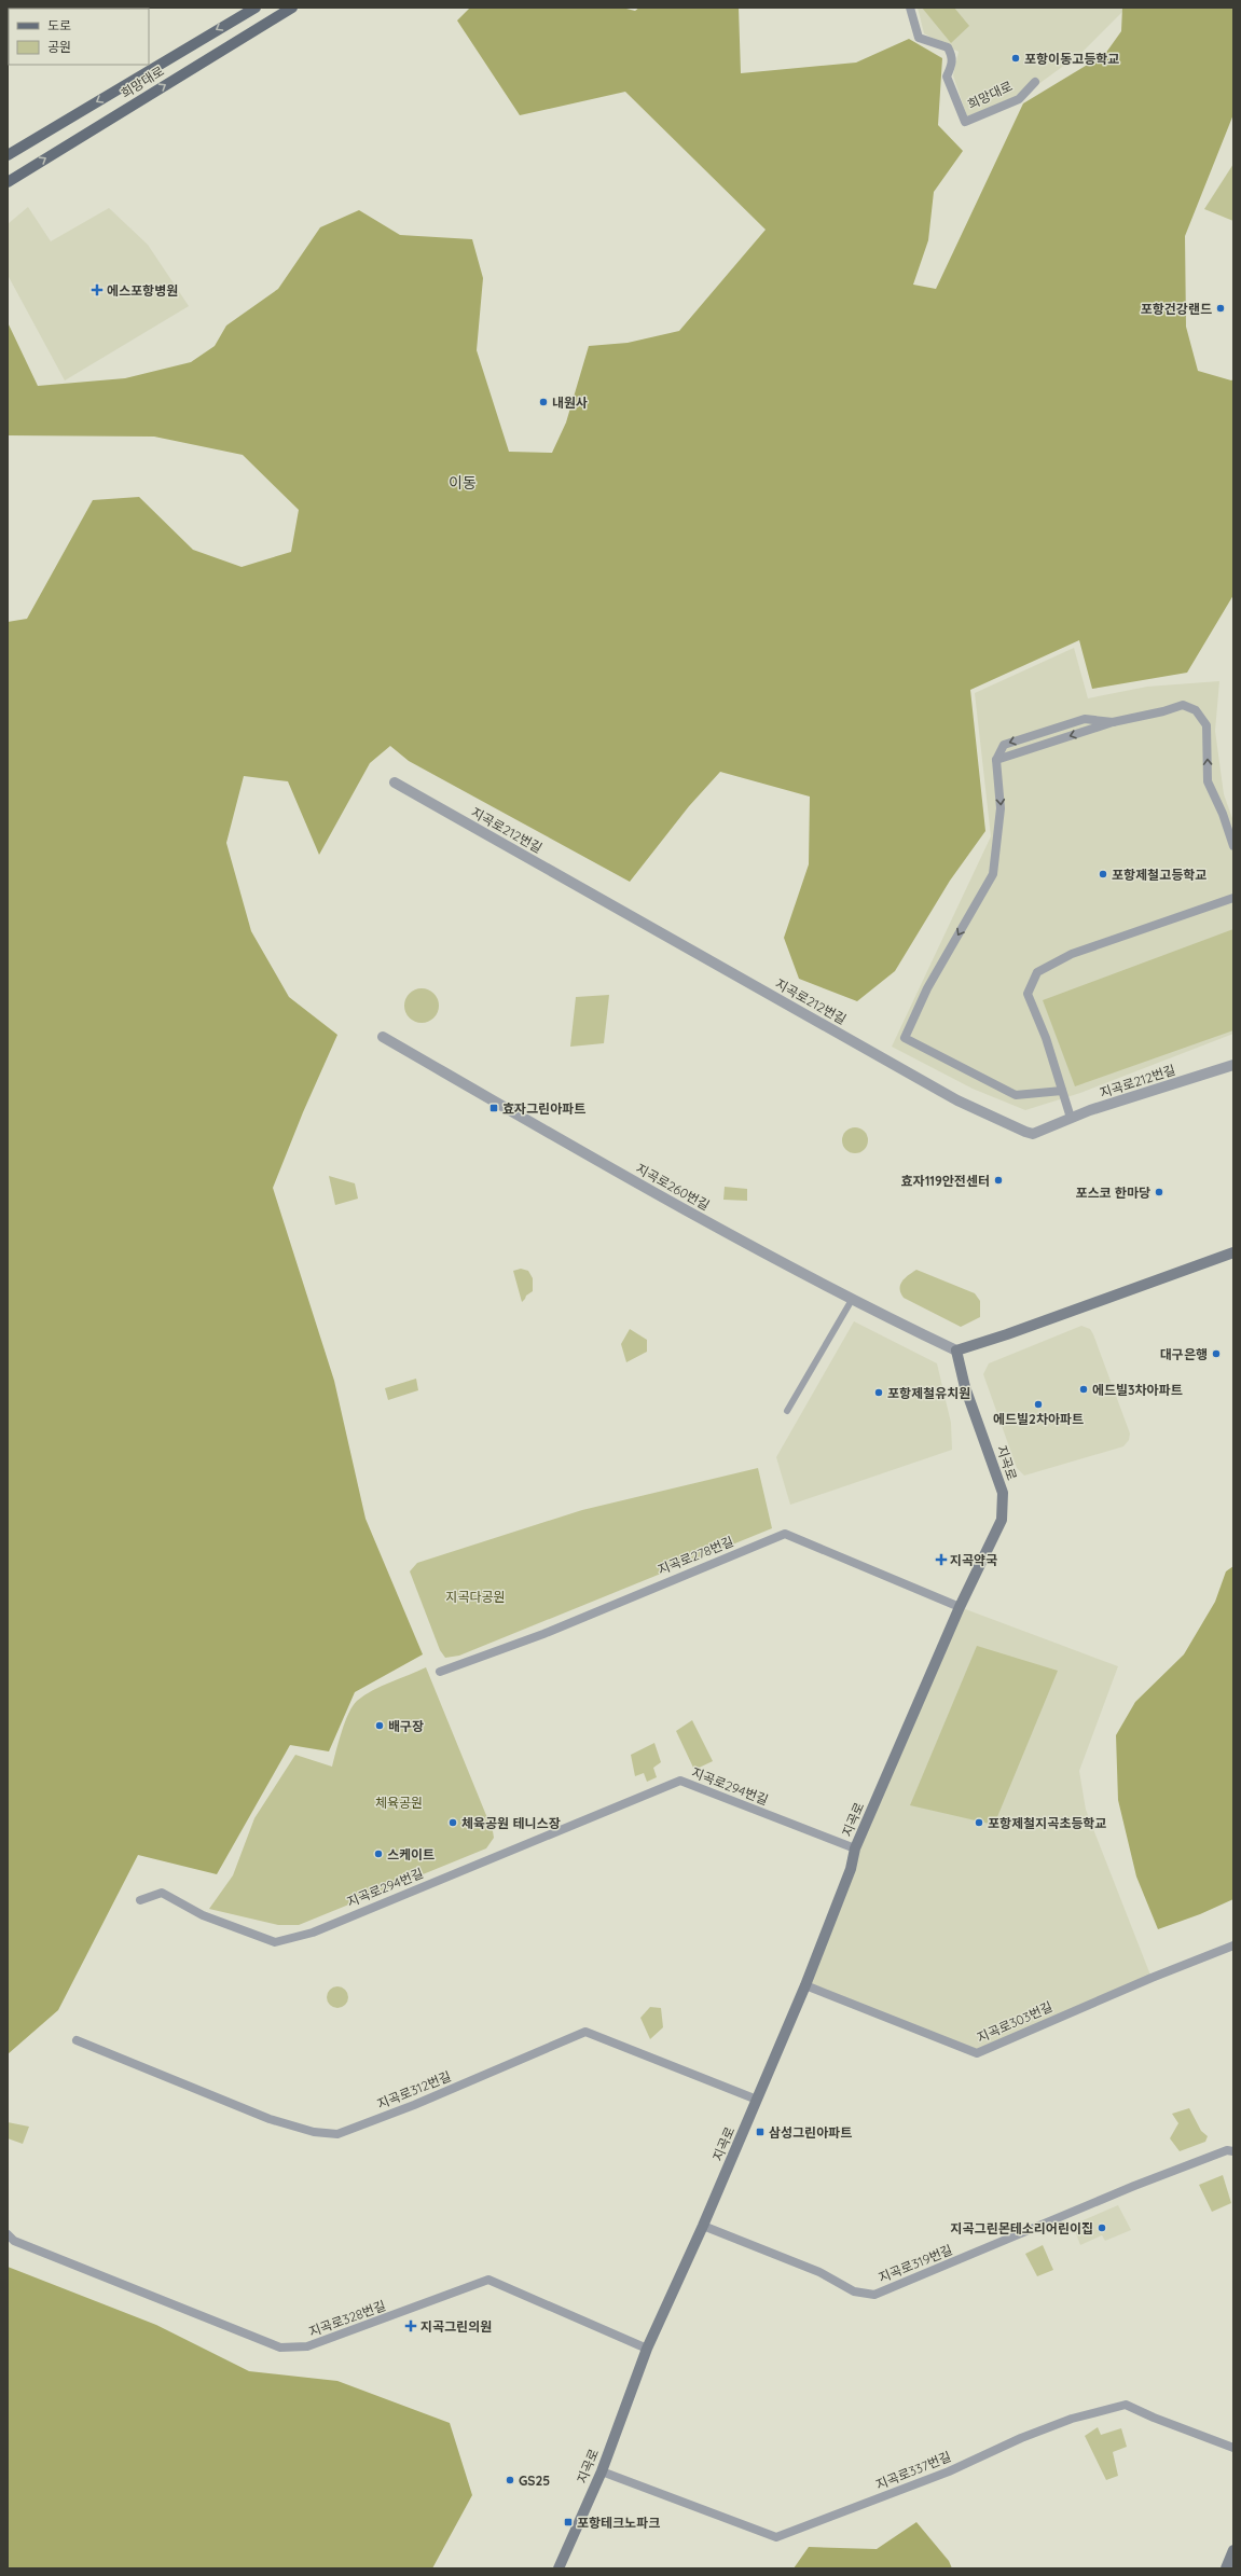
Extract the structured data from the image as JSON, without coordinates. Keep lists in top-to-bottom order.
{
  "streets": {
    "main road": ["희망대로", "지곡로"],
    "street": [
      "지곡로212번길",
      "지곡로260번길",
      "지곡로278번길",
      "지곡로294번길",
      "지곡로303번길",
      "지곡로312번길",
      "지곡로319번길",
      "지곡로328번길",
      "지곡로337번길"
    ]
  },
  "crossings": [
    ["지곡로260번길", "지곡로"],
    ["지곡로", "지곡로278번길"],
    ["지곡로", "지곡로294번길"],
    ["지곡로", "지곡로303번길"],
    ["지곡로", "지곡로312번길"],
    ["지곡로", "지곡로319번길"],
    ["지곡로", "지곡로328번길"],
    ["지곡로", "지곡로337번길"]
  ],
  "districts": ["이동"],
  "parks": ["지곡다공원", "체육공원"],
  "places": {
    "other": [
      "포항이동고등학교",
      "포항건강랜드",
      "내원사",
      "포항제철고등학교",
      "효자119안전센터",
      "포스코 한마당",
      "대구은행",
      "에드빌3차아파트",
      "포항제철유치원",
      "에드빌2차아파트",
      "배구장",
      "체육공원 테니스장",
      "포항제철지곡초등학교",
      "스케이트",
      "지곡그린몬테소리어린이집",
      "GS25"
    ],
    "health": ["에스포항병원", "지곡약국", "지곡그린의원"],
    "transit": ["효자그린아파트", "삼성그린아파트", "포항테크노파크"]
  },
  "legend": ["도로", "공원"]
}
